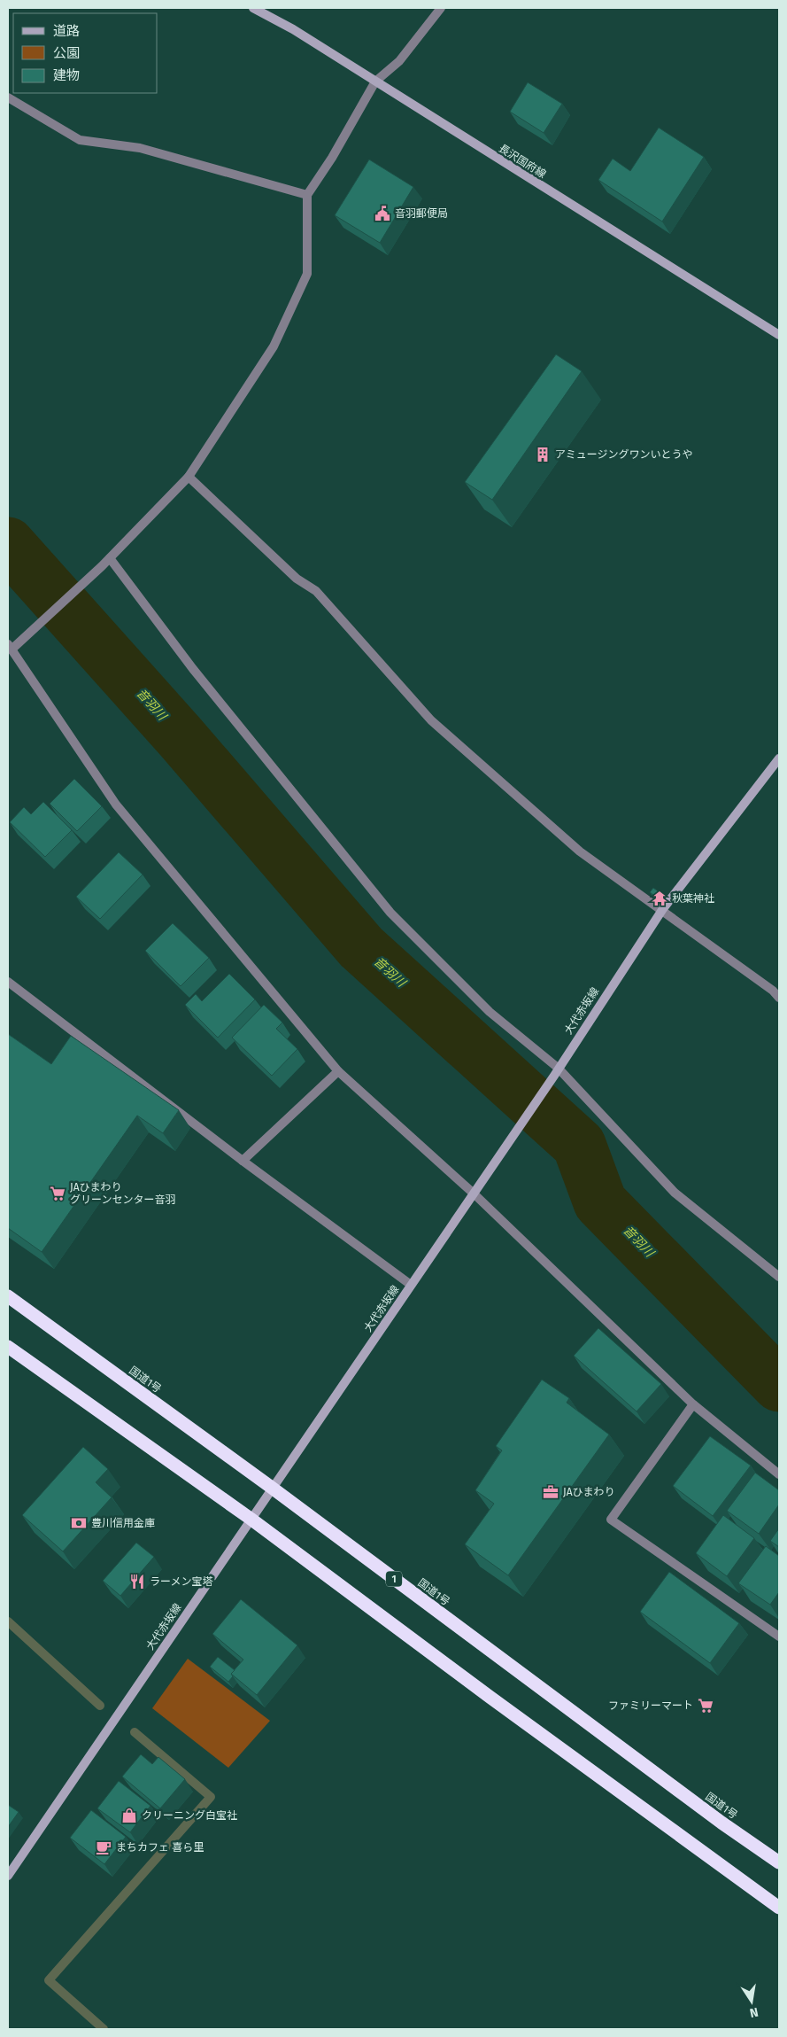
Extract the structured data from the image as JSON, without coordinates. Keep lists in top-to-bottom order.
{
  "streets": {
    "highway": ["国道1号", "1"],
    "main road": ["長沢国府線", "大代赤坂線"]
  },
  "crossings": [
    ["大代赤坂線", "国道1号"]
  ],
  "water": ["音羽川"],
  "places": {
    "public building": ["音羽郵便局"],
    "building": ["アミュージングワンいとうや"],
    "temple": ["秋葉神社"],
    "supermarket": ["JAひまわり グリーンセンター音羽", "ファミリーマート"],
    "office": ["JAひまわり"],
    "bank": ["豊川信用金庫"],
    "restaurant": ["ラーメン宝塔"],
    "shop": ["クリーニング白宝社"],
    "cafe": ["まちカフェ 喜ら里"]
  },
  "legend": ["道路", "公園", "建物"],
  "north": "bottom"
}
